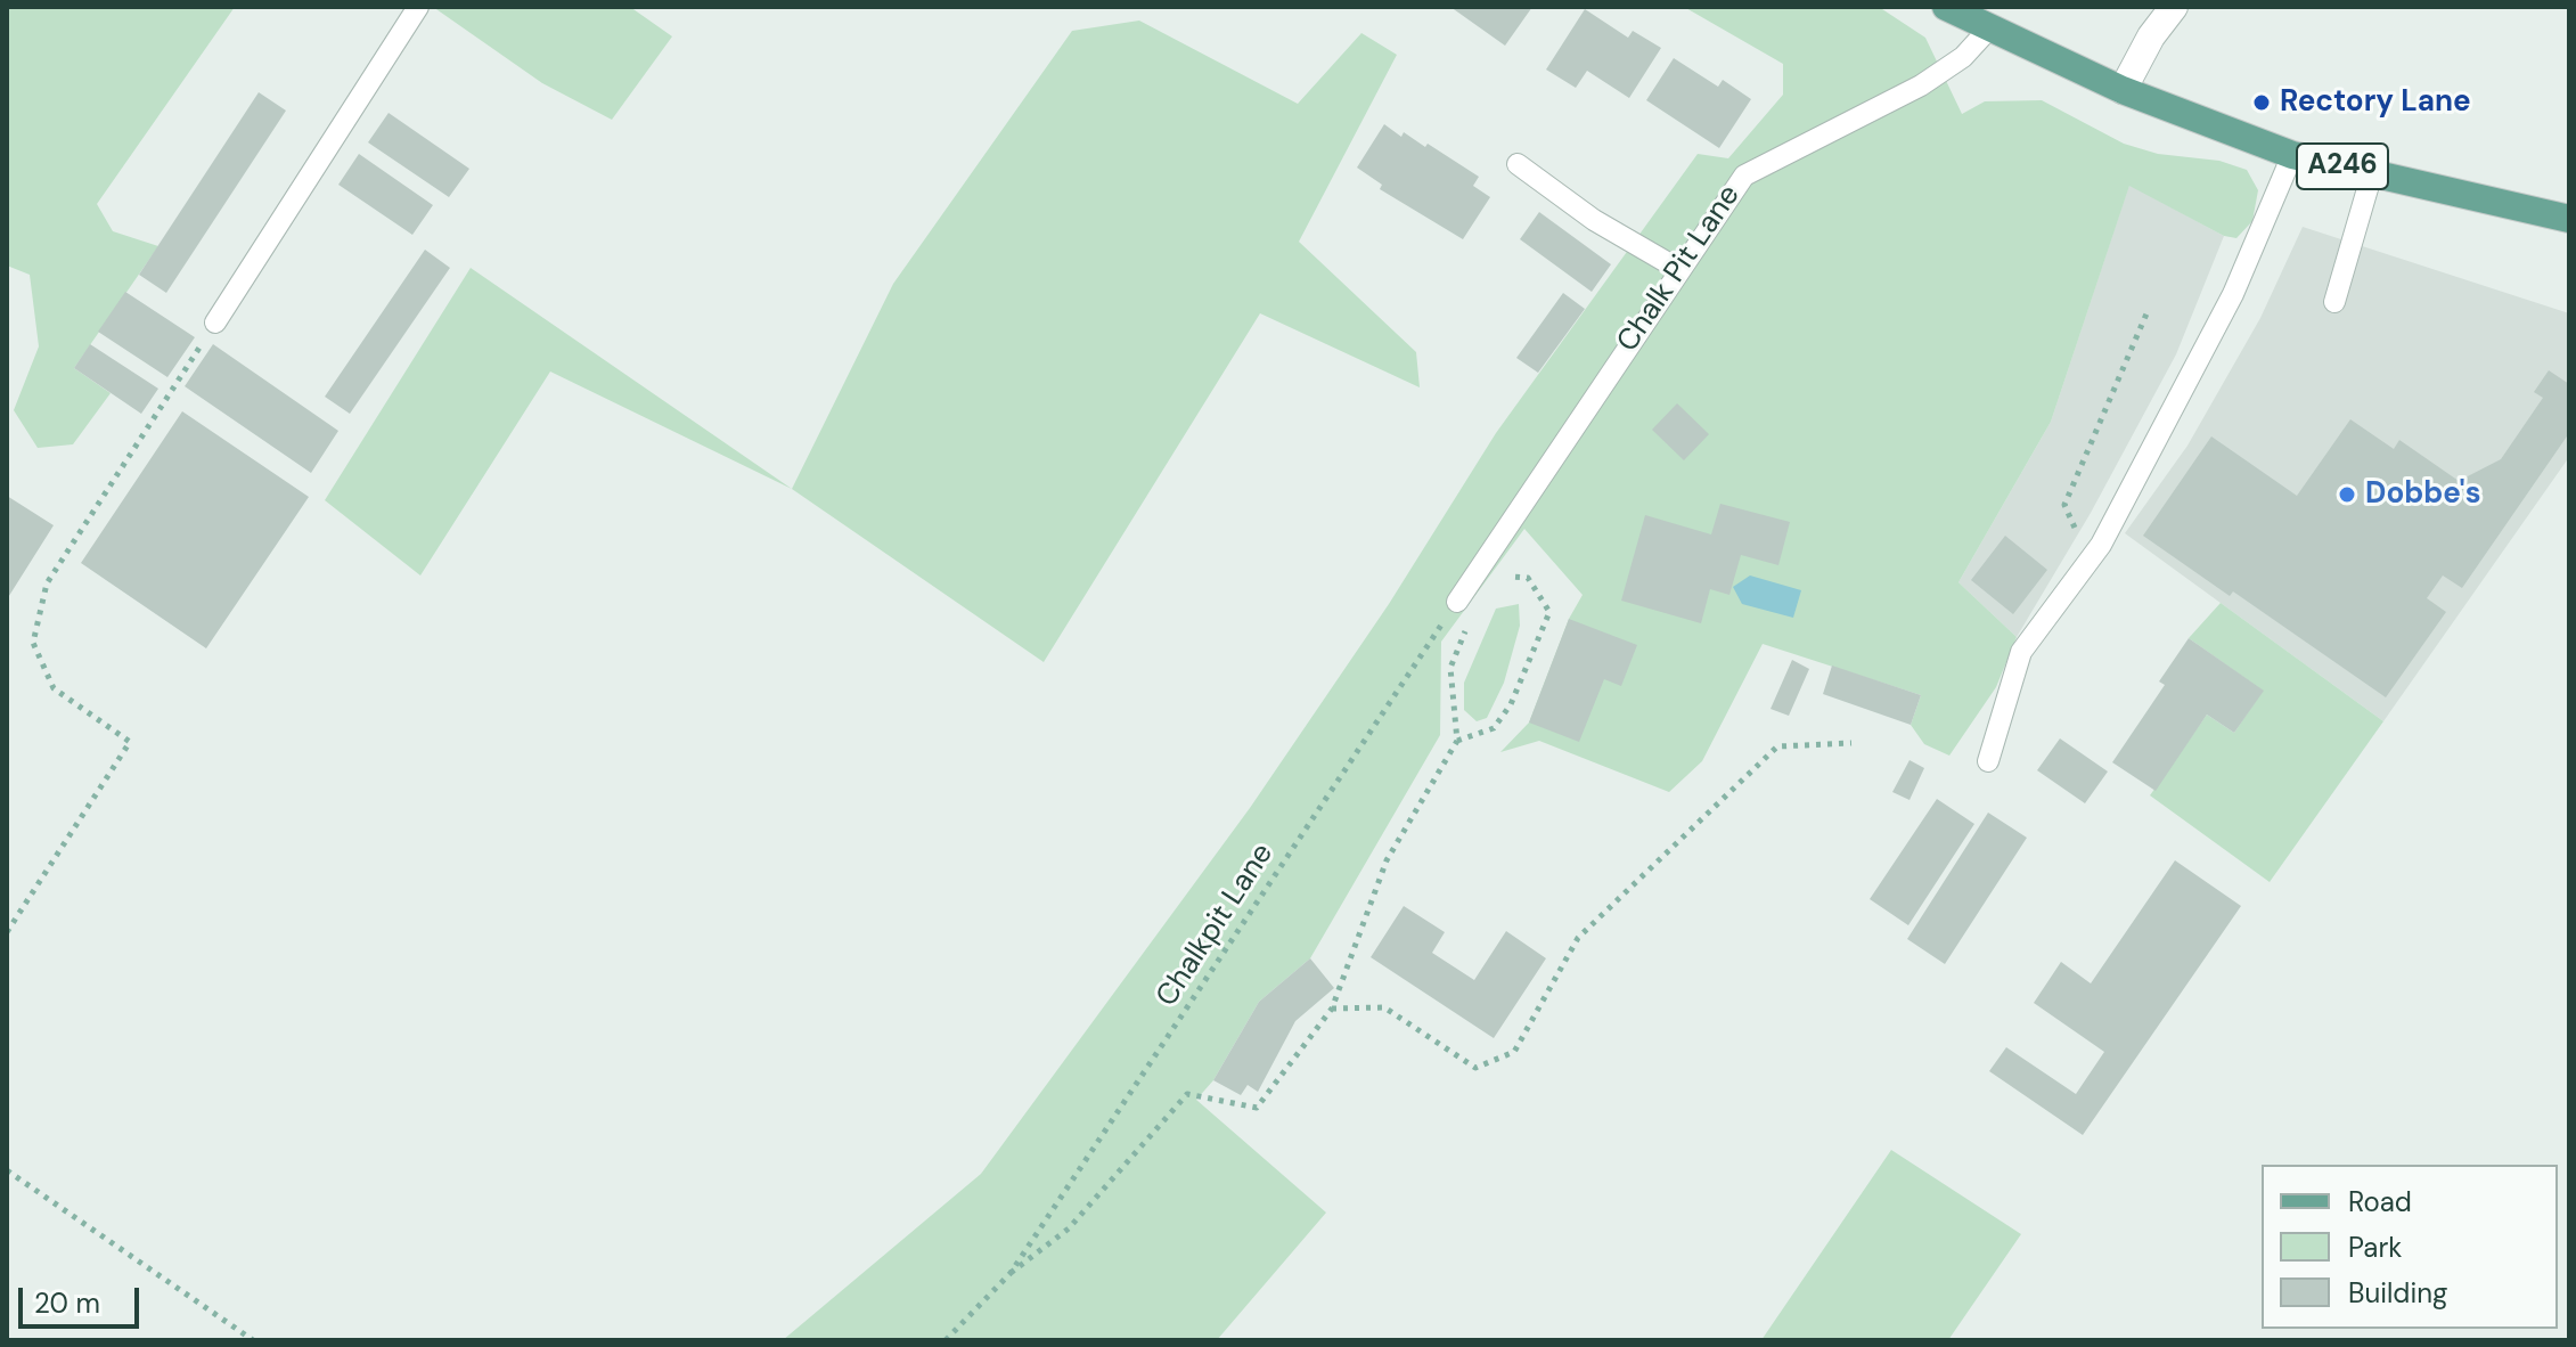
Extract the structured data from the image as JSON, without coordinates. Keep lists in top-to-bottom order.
{
  "streets": {
    "main road": ["A246"],
    "lane": ["Chalk Pit Lane"],
    "path": ["Chalkpit Lane"]
  },
  "crossings": [
    ["A246", "Chalk Pit Lane"],
    ["Chalk Pit Lane", "Chalkpit Lane"]
  ],
  "places": ["Rectory Lane", "Dobbe's"],
  "legend": ["Road", "Park", "Building"],
  "scale_bar": "20 m"
}
